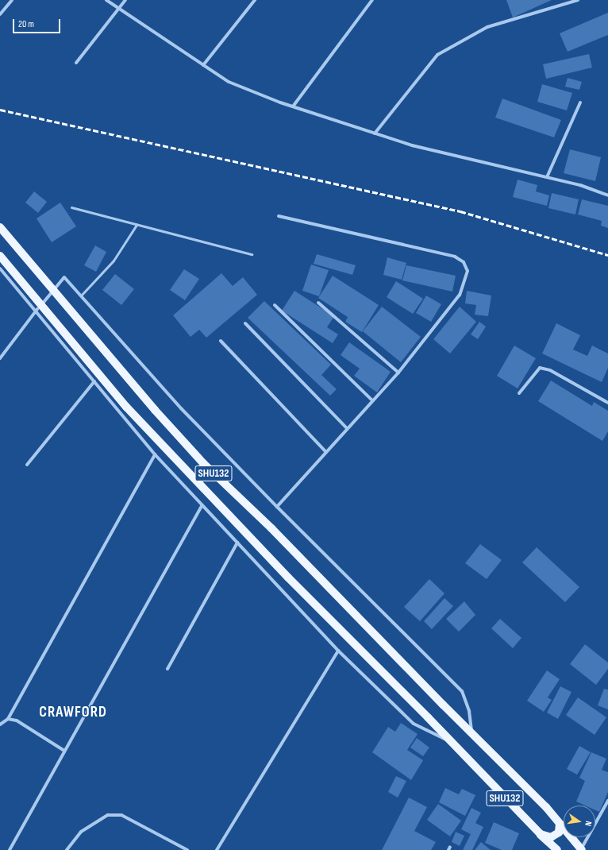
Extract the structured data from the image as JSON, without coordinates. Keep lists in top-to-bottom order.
{
  "streets": {
    "main road": ["SHU132"]
  },
  "districts": ["CRAWFORD"],
  "scale_bar": "20 m",
  "north": "right"
}
